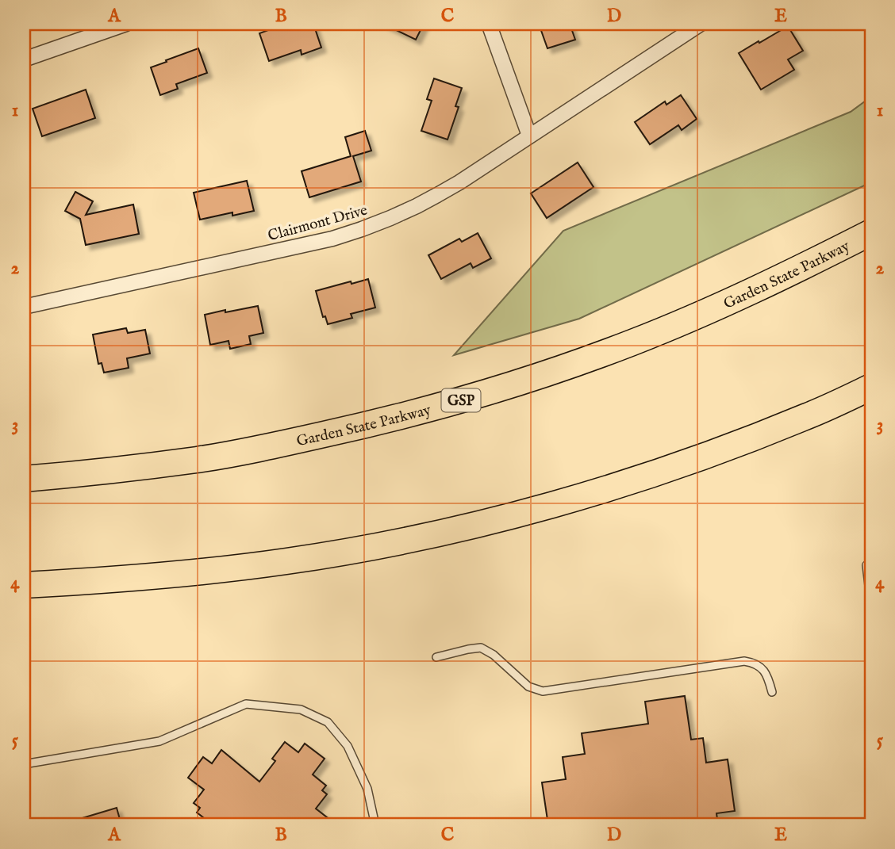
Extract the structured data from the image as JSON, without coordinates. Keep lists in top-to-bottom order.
{
  "streets": {
    "highway": ["Garden State Parkway", "GSP"],
    "street": ["Clairmont Drive"]
  },
  "grid": {
    "columns": [
      "A",
      "B",
      "C",
      "D",
      "E"
    ],
    "rows": [
      "1",
      "2",
      "3",
      "4",
      "5"
    ]
  }
}
